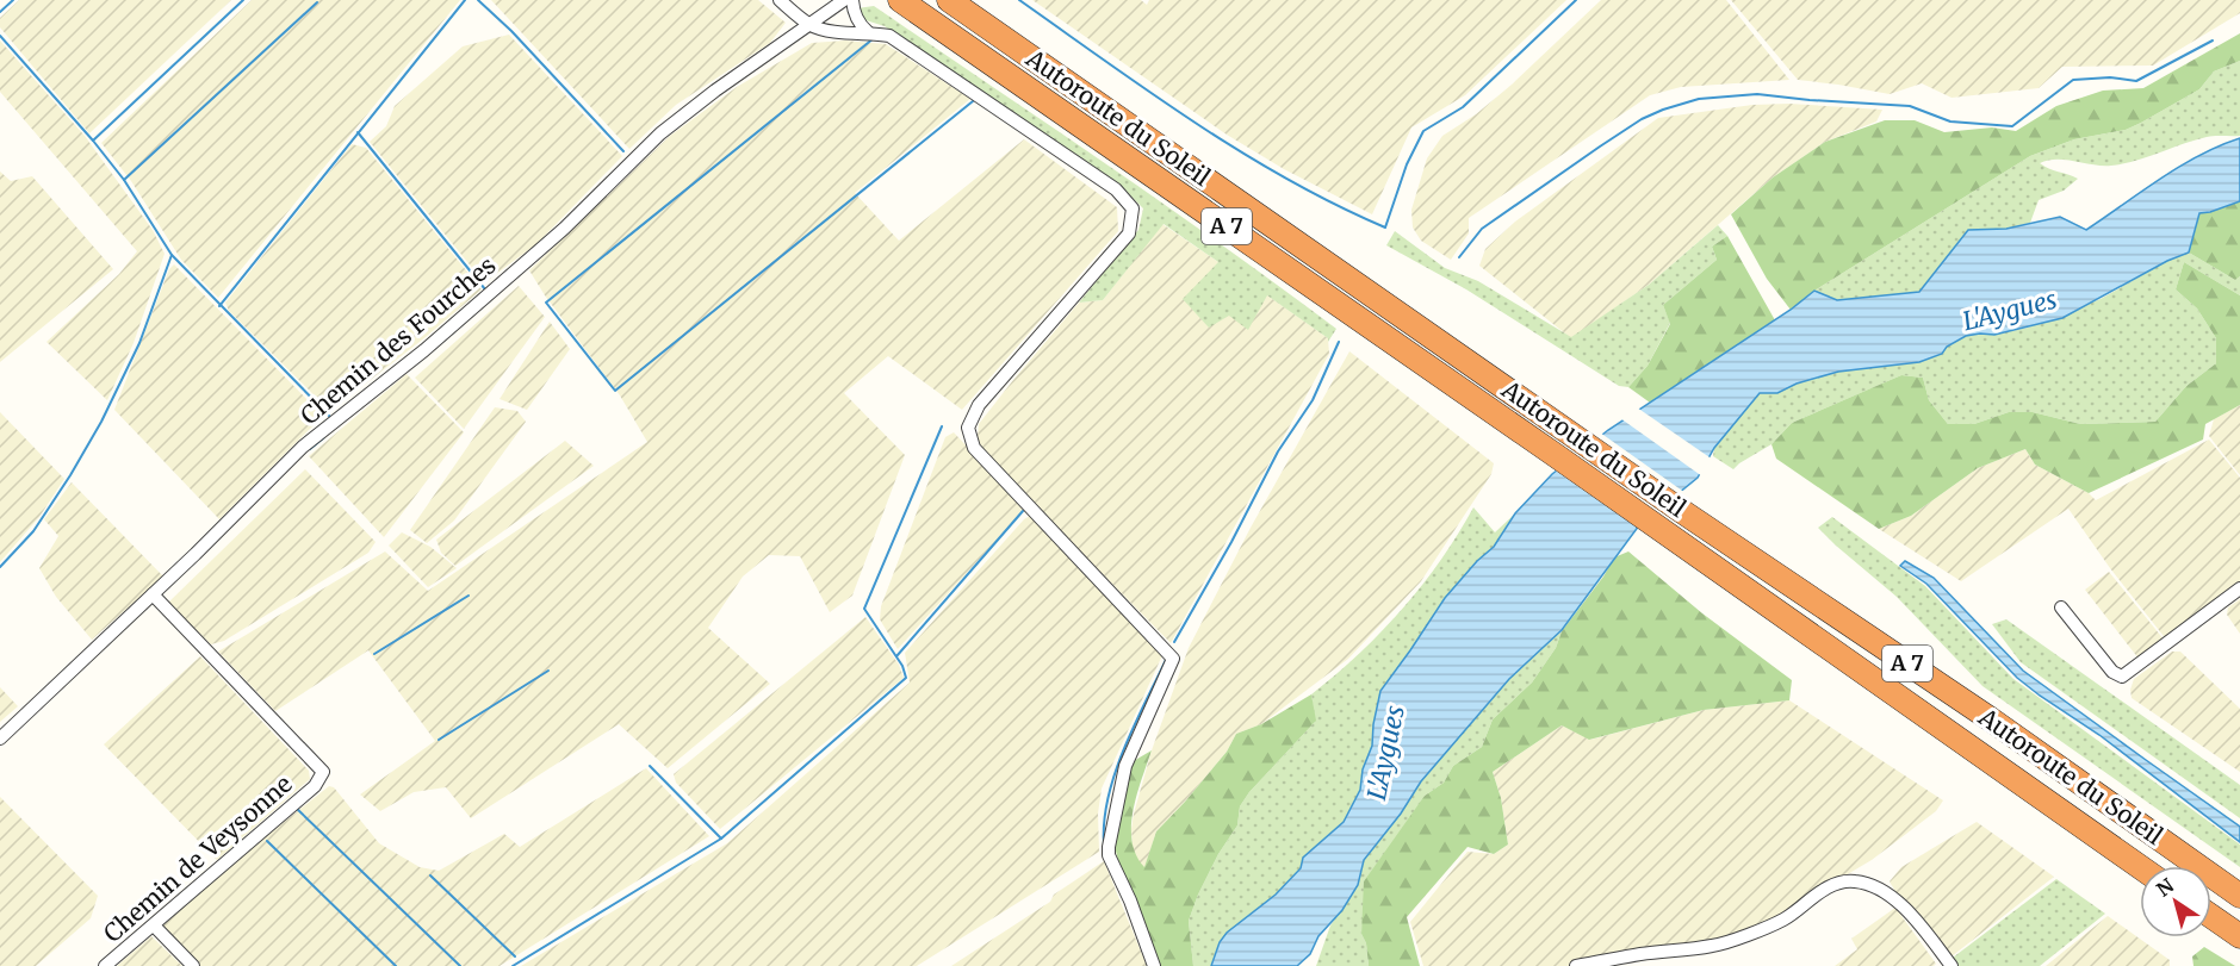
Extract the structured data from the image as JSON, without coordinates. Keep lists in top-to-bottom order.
{
  "streets": {
    "highway": ["Autoroute du Soleil", "A 7"],
    "street": ["Chemin des Fourches", "Chemin de Veysonne"]
  },
  "crossings": [
    ["Chemin des Fourches", "Chemin de Veysonne"]
  ],
  "water": ["L'Aygues"],
  "north": "top left"
}
